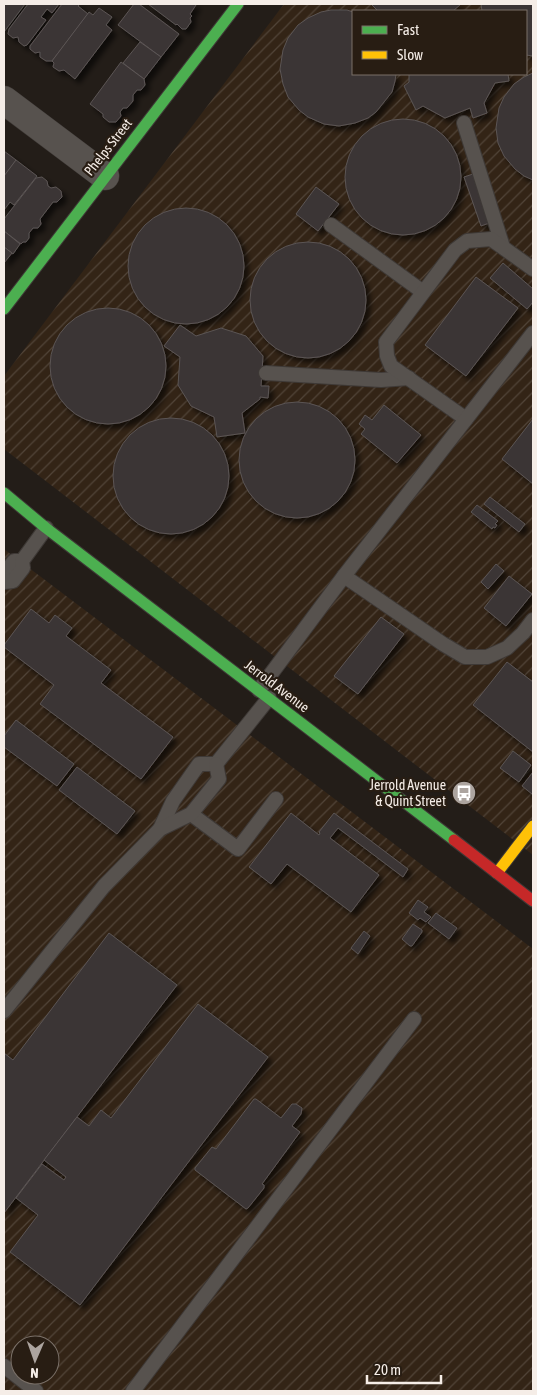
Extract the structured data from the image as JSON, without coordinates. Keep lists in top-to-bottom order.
{
  "streets": {
    "street": ["Phelps Street", "Jerrold Avenue"]
  },
  "places": {
    "bus stop": ["Jerrold Avenue & Quint Street"]
  },
  "legend": ["Fast", "Slow"],
  "scale_bar": "20 m",
  "north": "bottom"
}
